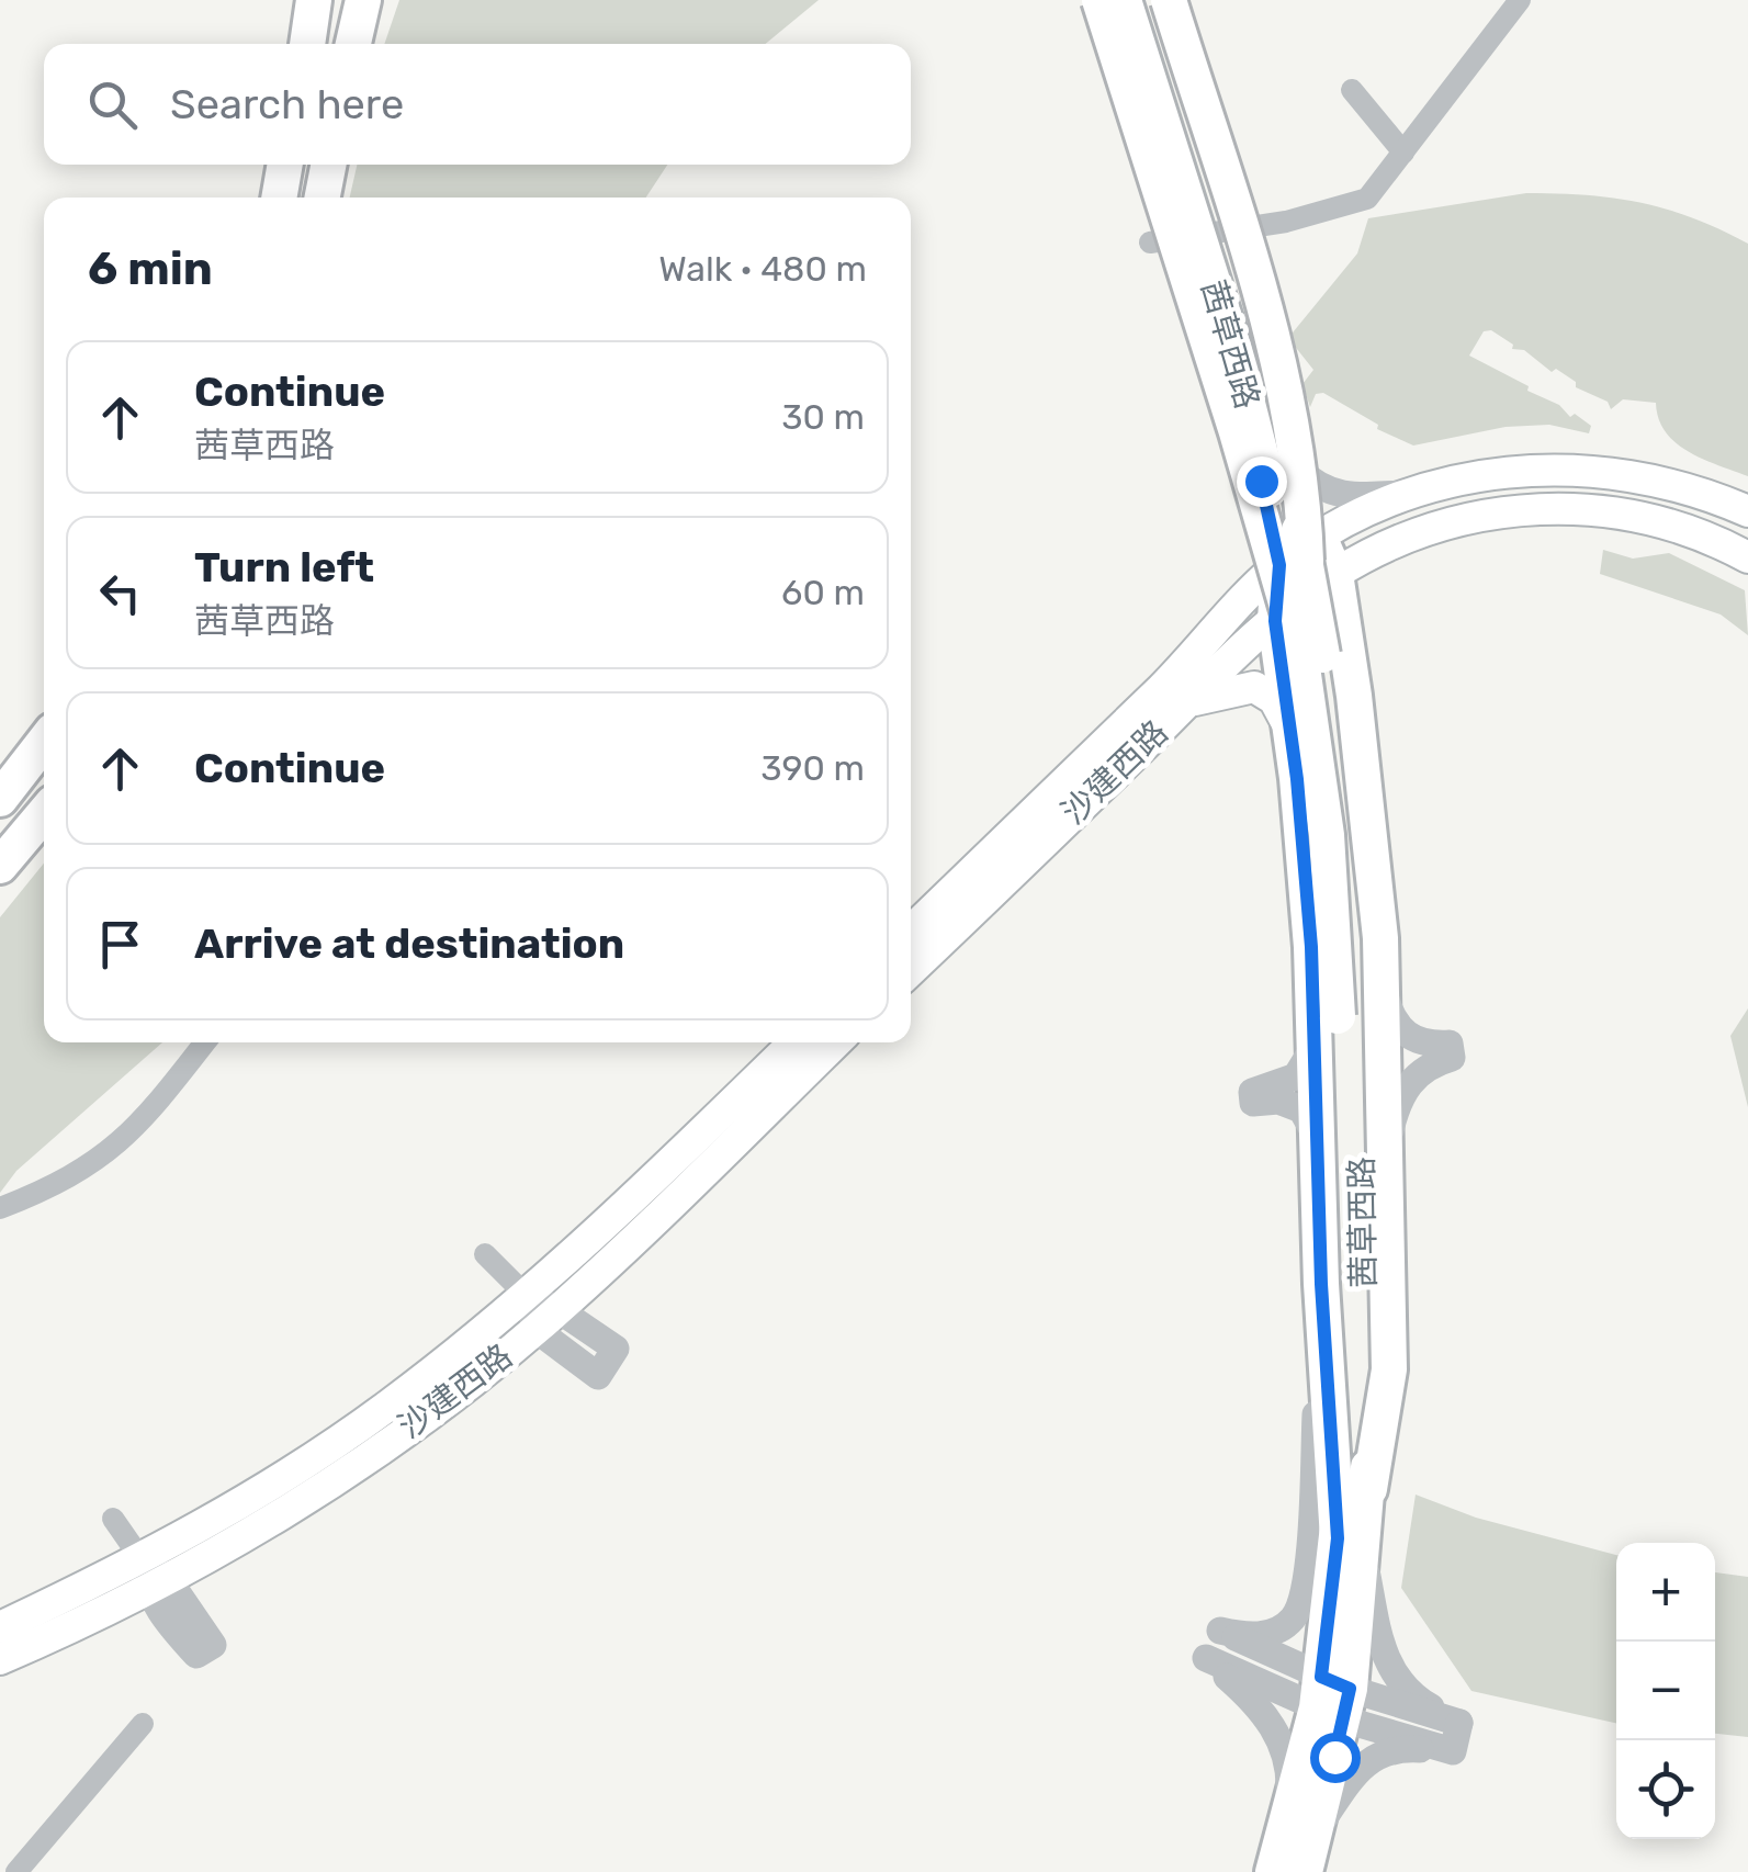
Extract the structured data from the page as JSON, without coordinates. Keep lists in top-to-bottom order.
{
  "streets": {
    "main road": ["茜草西路", "沙建西路"]
  },
  "crossings": [
    ["茜草西路", "沙建西路"]
  ],
  "page": {
    "search": "Search here",
    "heading": ["6 min", "Walk · 480 m"],
    "list": [
      ["Continue", "茜草西路", "30 m"],
      ["Turn left", "茜草西路", "60 m"],
      ["Continue", "390 m"],
      "Arrive at destination"
    ],
    "map_buttons": ["+", "−"]
  }
}
